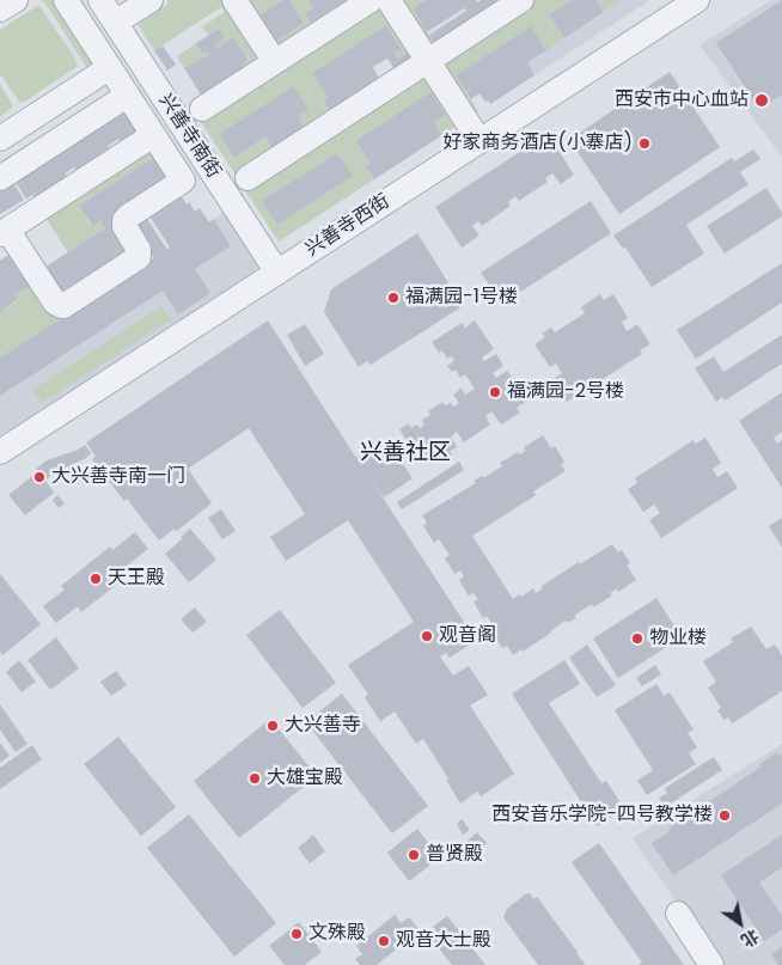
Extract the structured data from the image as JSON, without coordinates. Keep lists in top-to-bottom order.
{
  "streets": {
    "street": ["兴善寺南街", "兴善寺西街"]
  },
  "crossings": [
    ["兴善寺南街", "兴善寺西街"]
  ],
  "districts": ["兴善社区"],
  "places": [
    "西安市中心血站",
    "好家商务酒店(小寨店)",
    "福满园-1号楼",
    "福满园-2号楼",
    "大兴善寺南一门",
    "天王殿",
    "观音阁",
    "物业楼",
    "大兴善寺",
    "大雄宝殿",
    "西安音乐学院-四号教学楼",
    "普贤殿",
    "文殊殿",
    "观音大士殿"
  ],
  "north": "bottom right"
}
